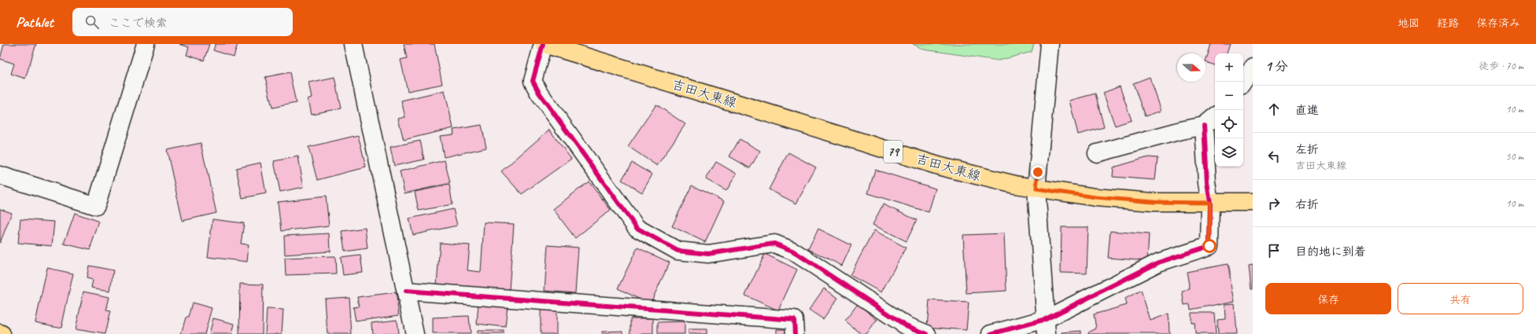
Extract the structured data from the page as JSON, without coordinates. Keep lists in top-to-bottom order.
{
  "streets": {
    "main road": ["吉田大東線", "79"]
  },
  "north": "right",
  "page": {
    "header": "Pathlet",
    "search": "ここで検索",
    "nav": ["地図", "経路", "保存済み"],
    "heading": ["1 分", "徒歩 · 70 m"],
    "map_buttons": ["+", "−"],
    "list": [
      ["直進", "10 m"],
      ["左折", "吉田大東線", "50 m"],
      ["右折", "10 m"],
      "目的地に到着"
    ],
    "buttons": ["保存", "共有"]
  }
}
